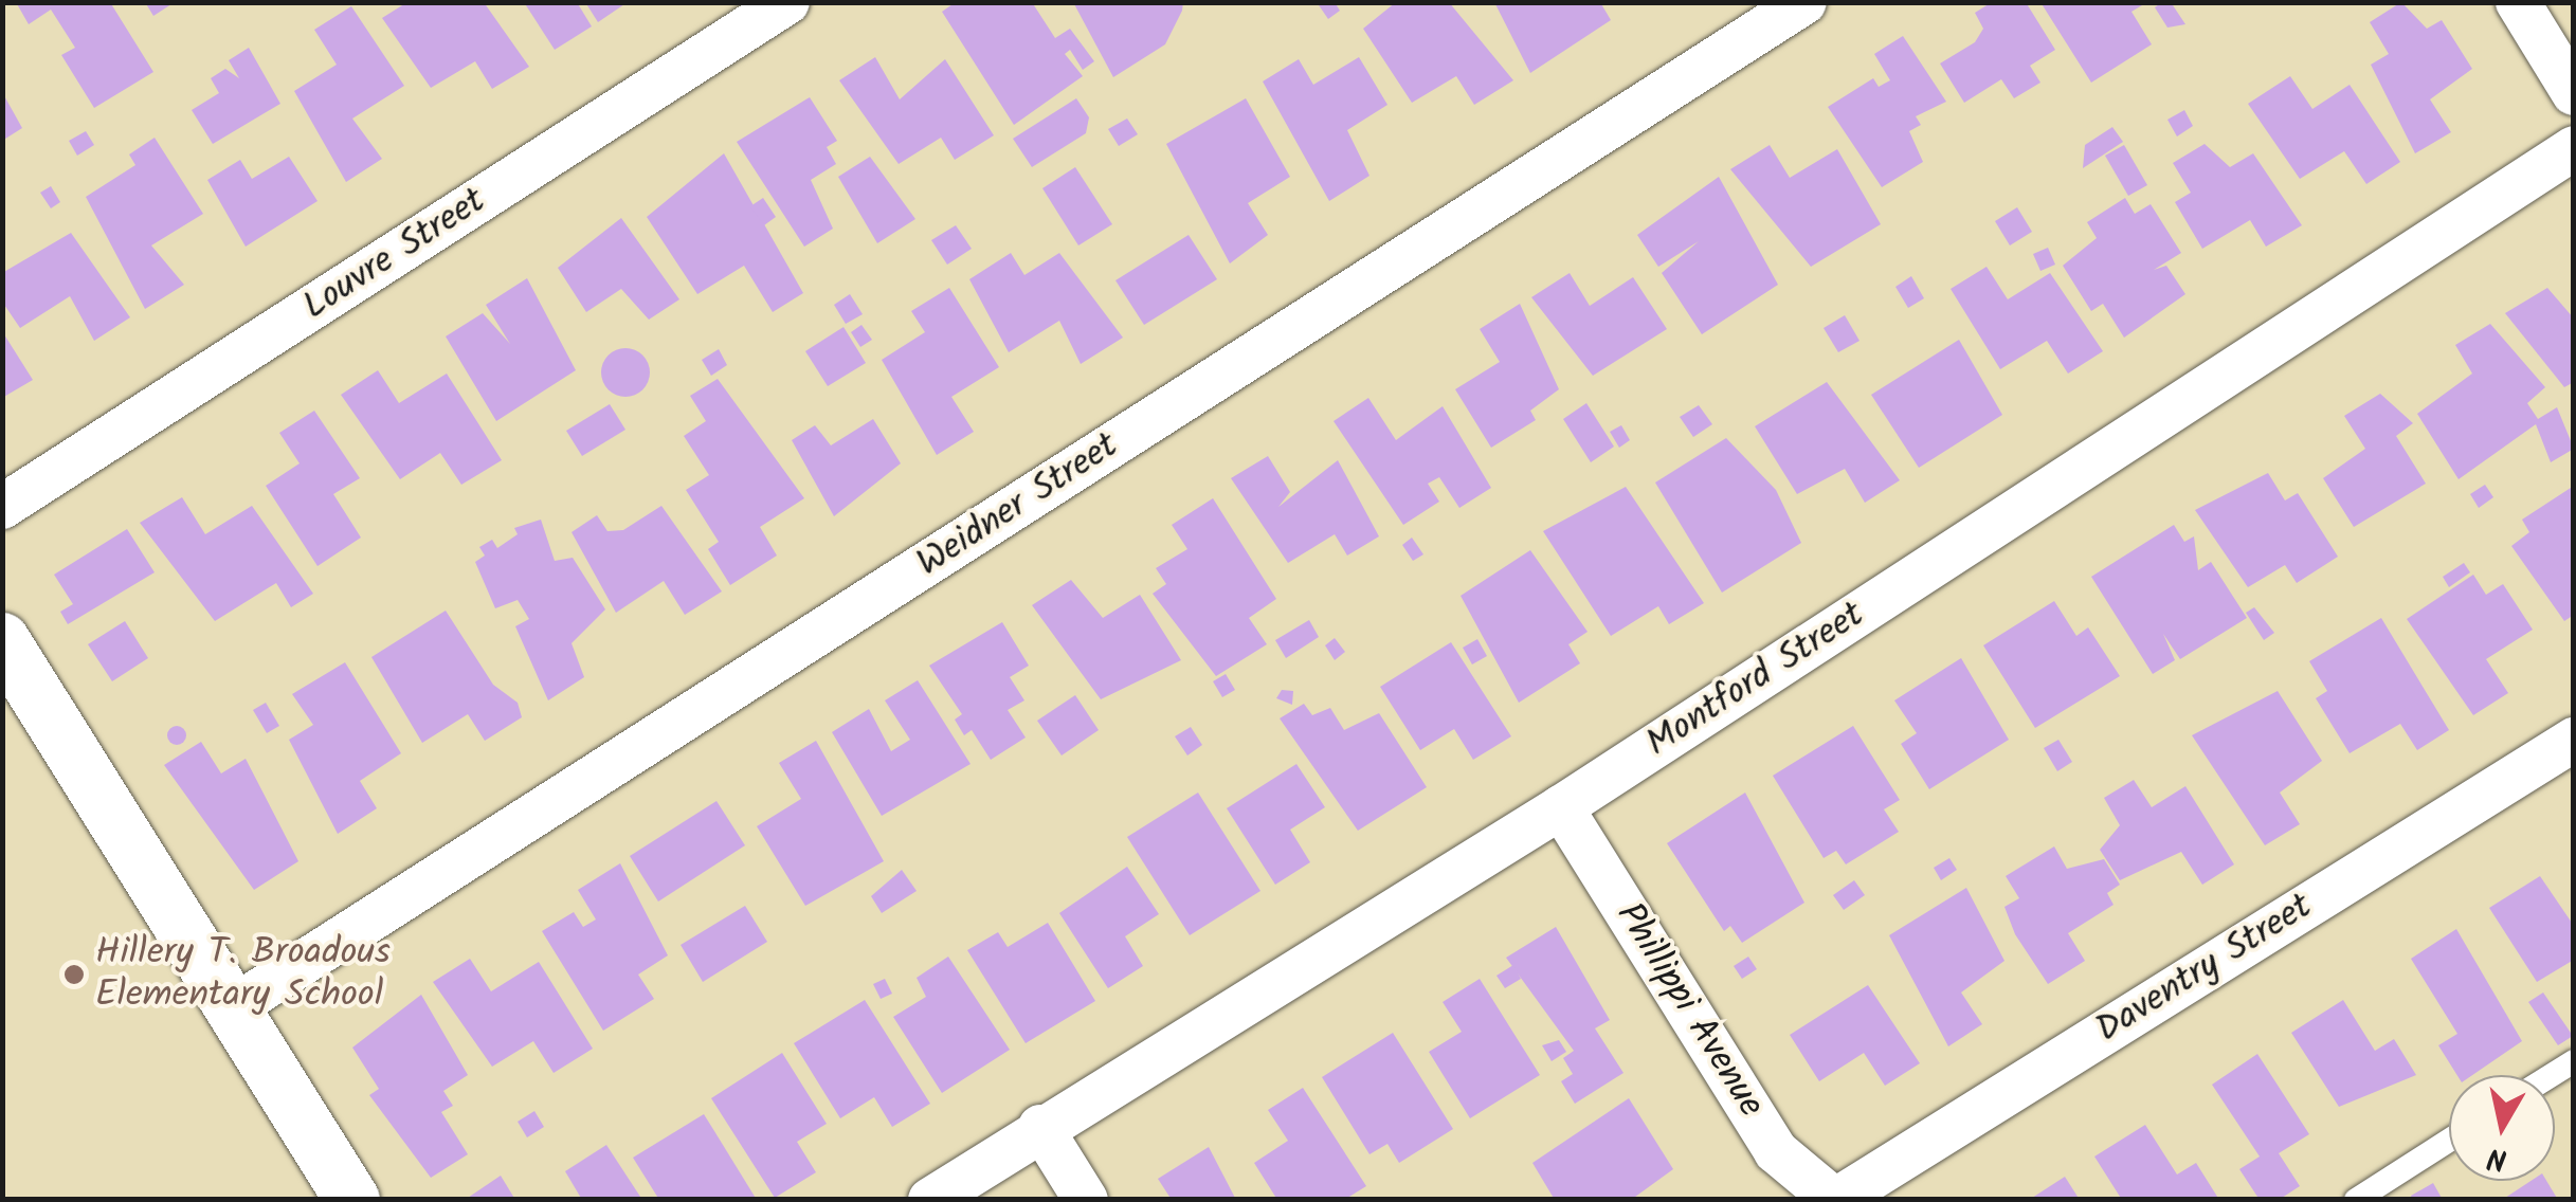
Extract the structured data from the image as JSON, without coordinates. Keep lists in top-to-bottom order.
{
  "streets": {
    "street": [
      "Louvre Street",
      "Weidner Street",
      "Montford Street",
      "Daventry Street",
      "Phillippi Avenue"
    ]
  },
  "crossings": [
    ["Montford Street", "Phillippi Avenue"],
    ["Daventry Street", "Phillippi Avenue"]
  ],
  "places": ["Hillery T. Broadous Elementary School"],
  "north": "bottom"
}
